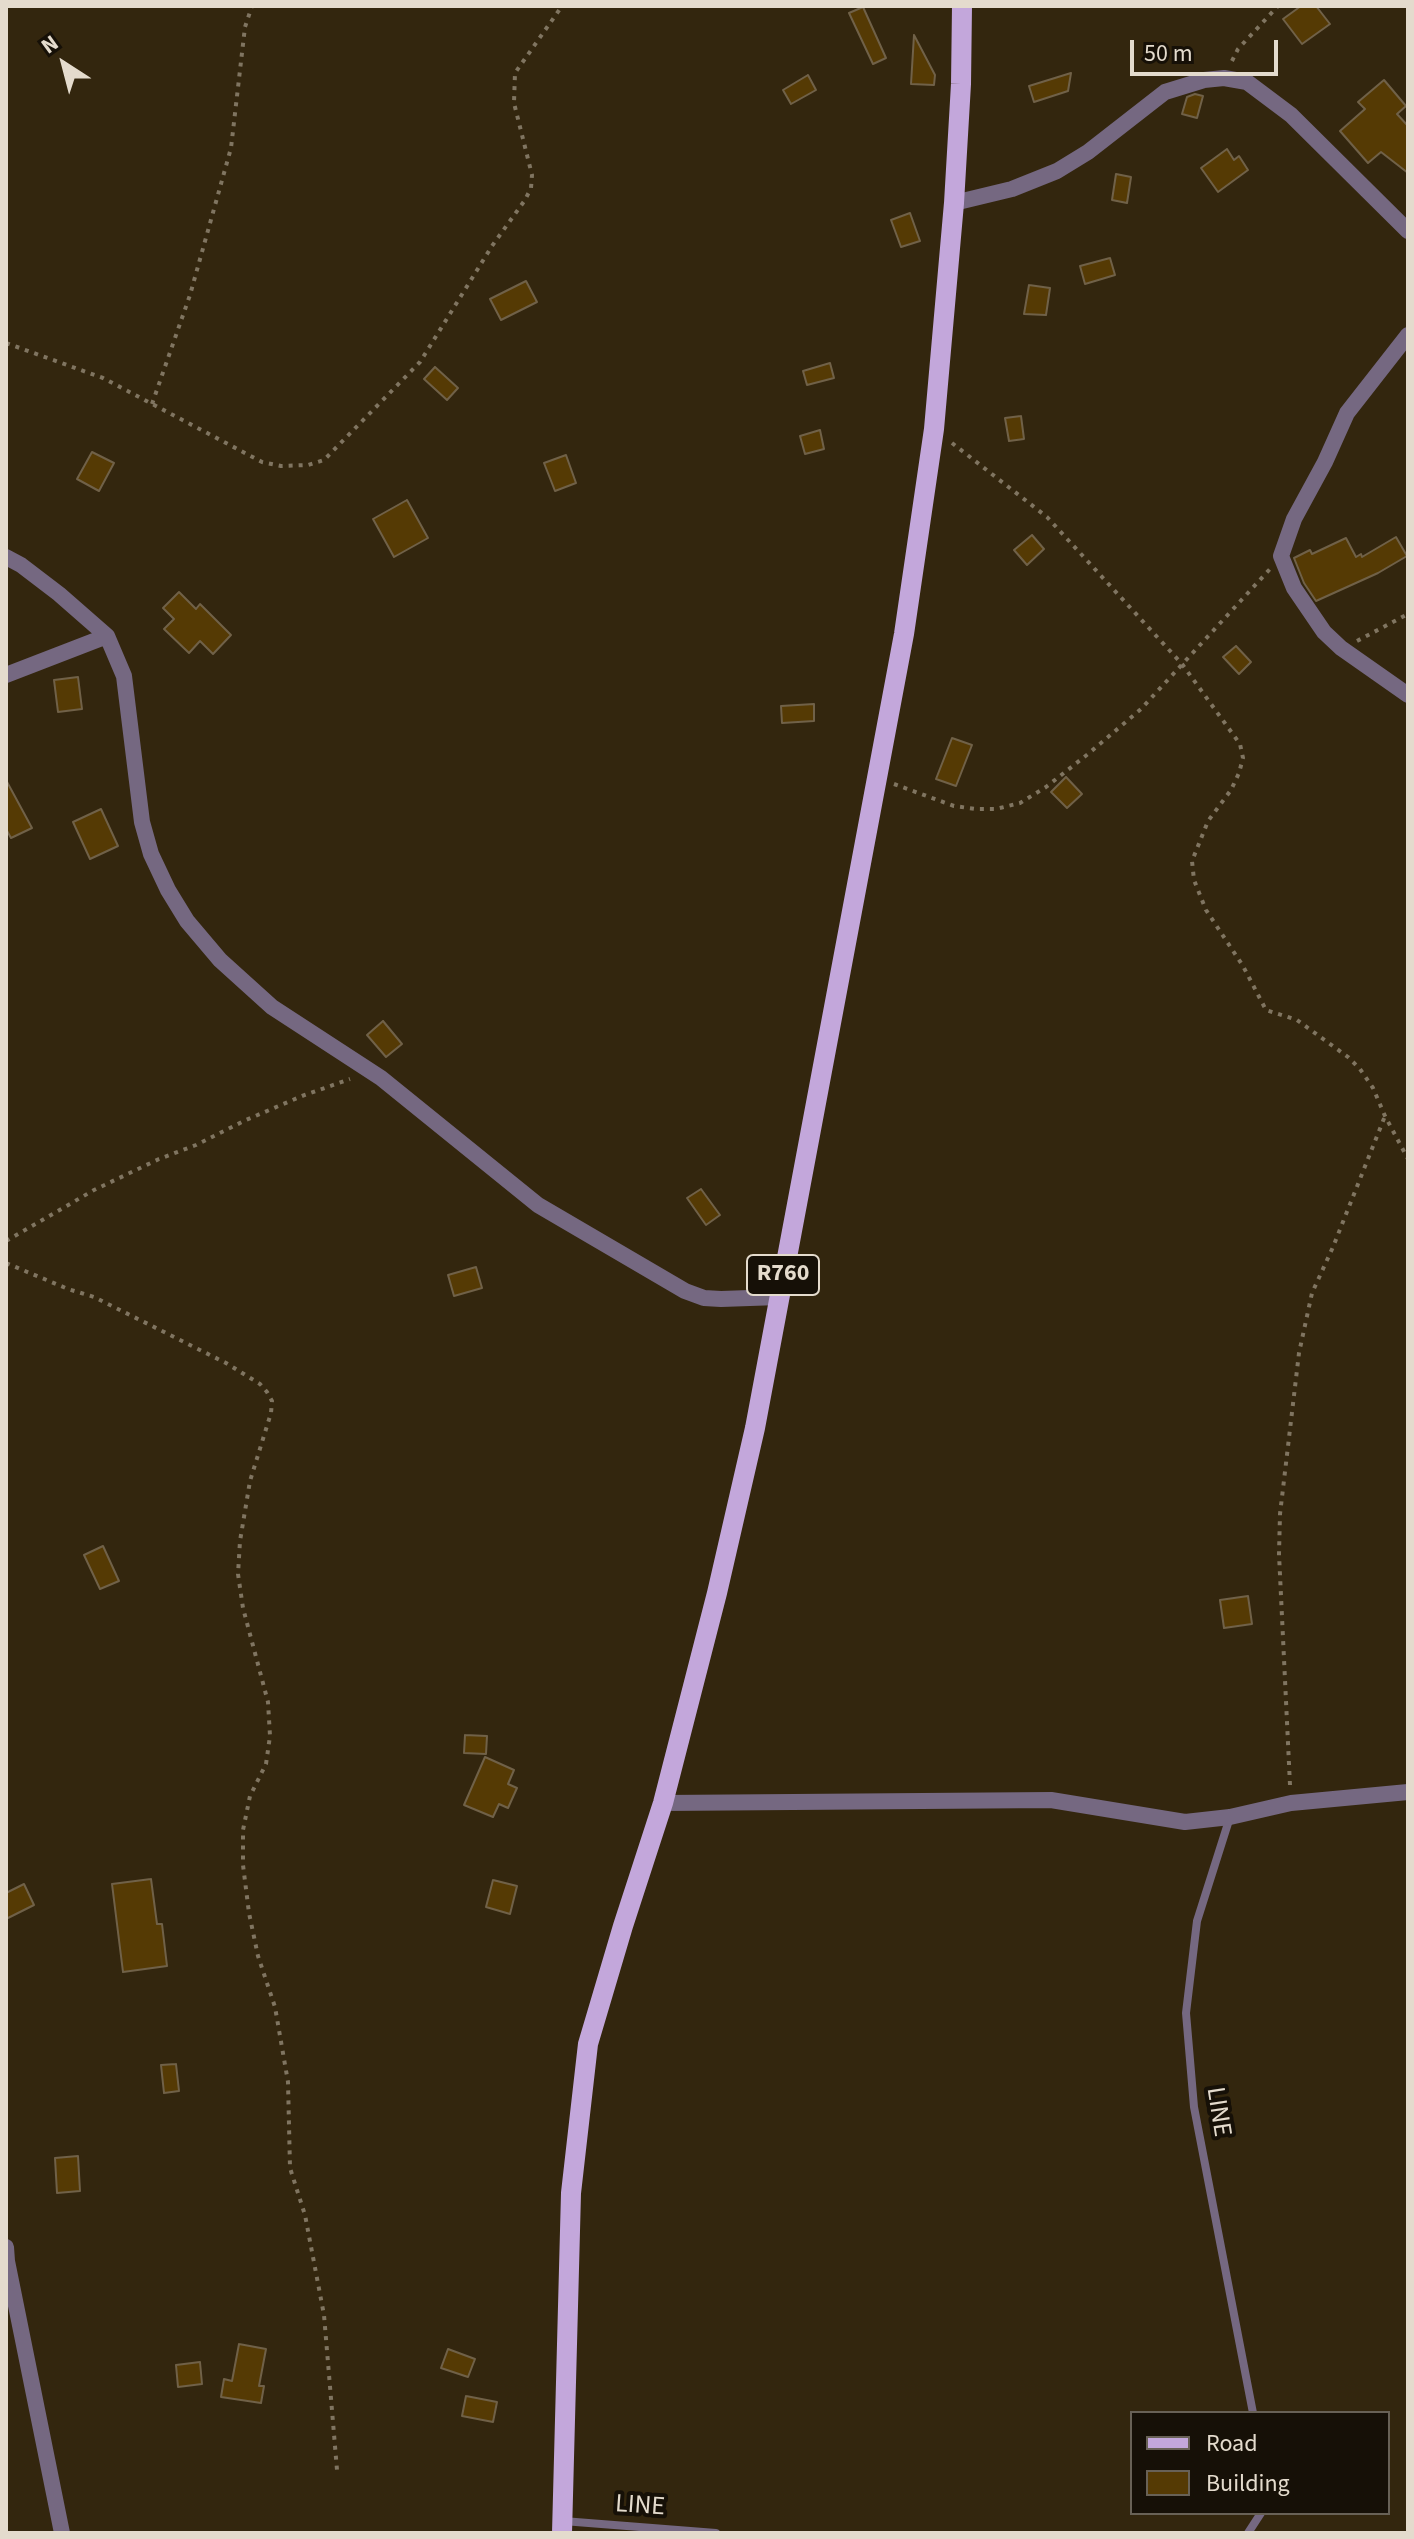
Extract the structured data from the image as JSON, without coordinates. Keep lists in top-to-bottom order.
{
  "streets": {
    "main road": ["R760"],
    "lane": ["LINE"]
  },
  "crossings": [
    ["R760", "LINE"]
  ],
  "legend": ["Road", "Building"],
  "scale_bar": "50 m",
  "north": "top left"
}
